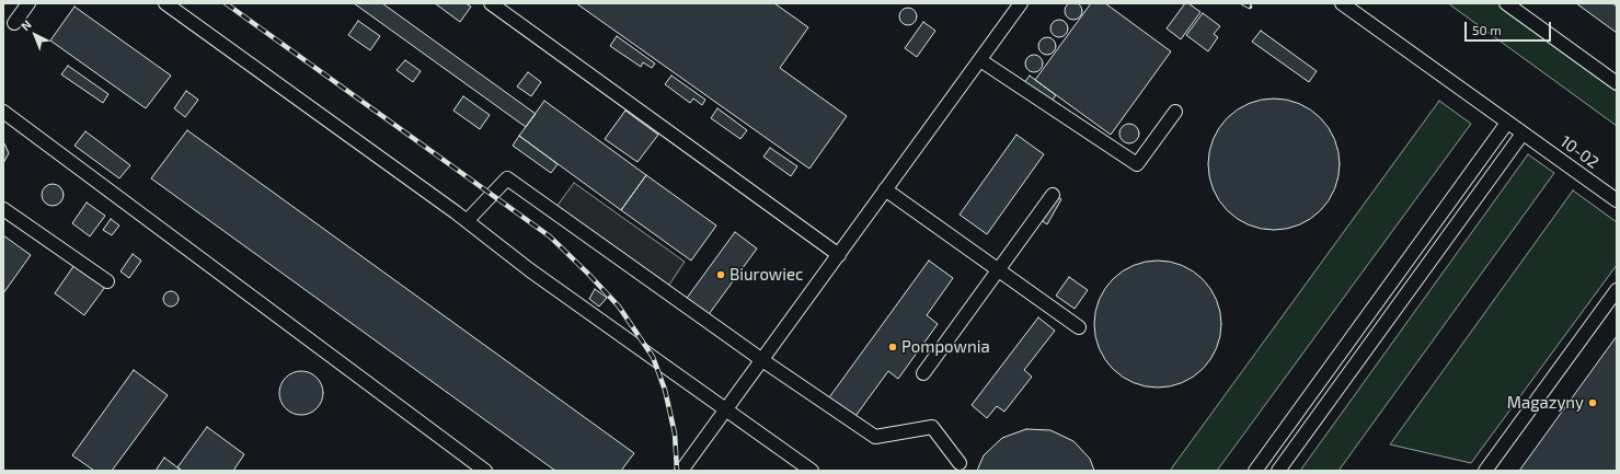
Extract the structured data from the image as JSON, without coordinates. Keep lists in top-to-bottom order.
{
  "streets": {
    "lane": ["10-02"]
  },
  "places": ["Biurowiec", "Pompownia", "Magazyny"],
  "scale_bar": "50 m",
  "north": "top left"
}
